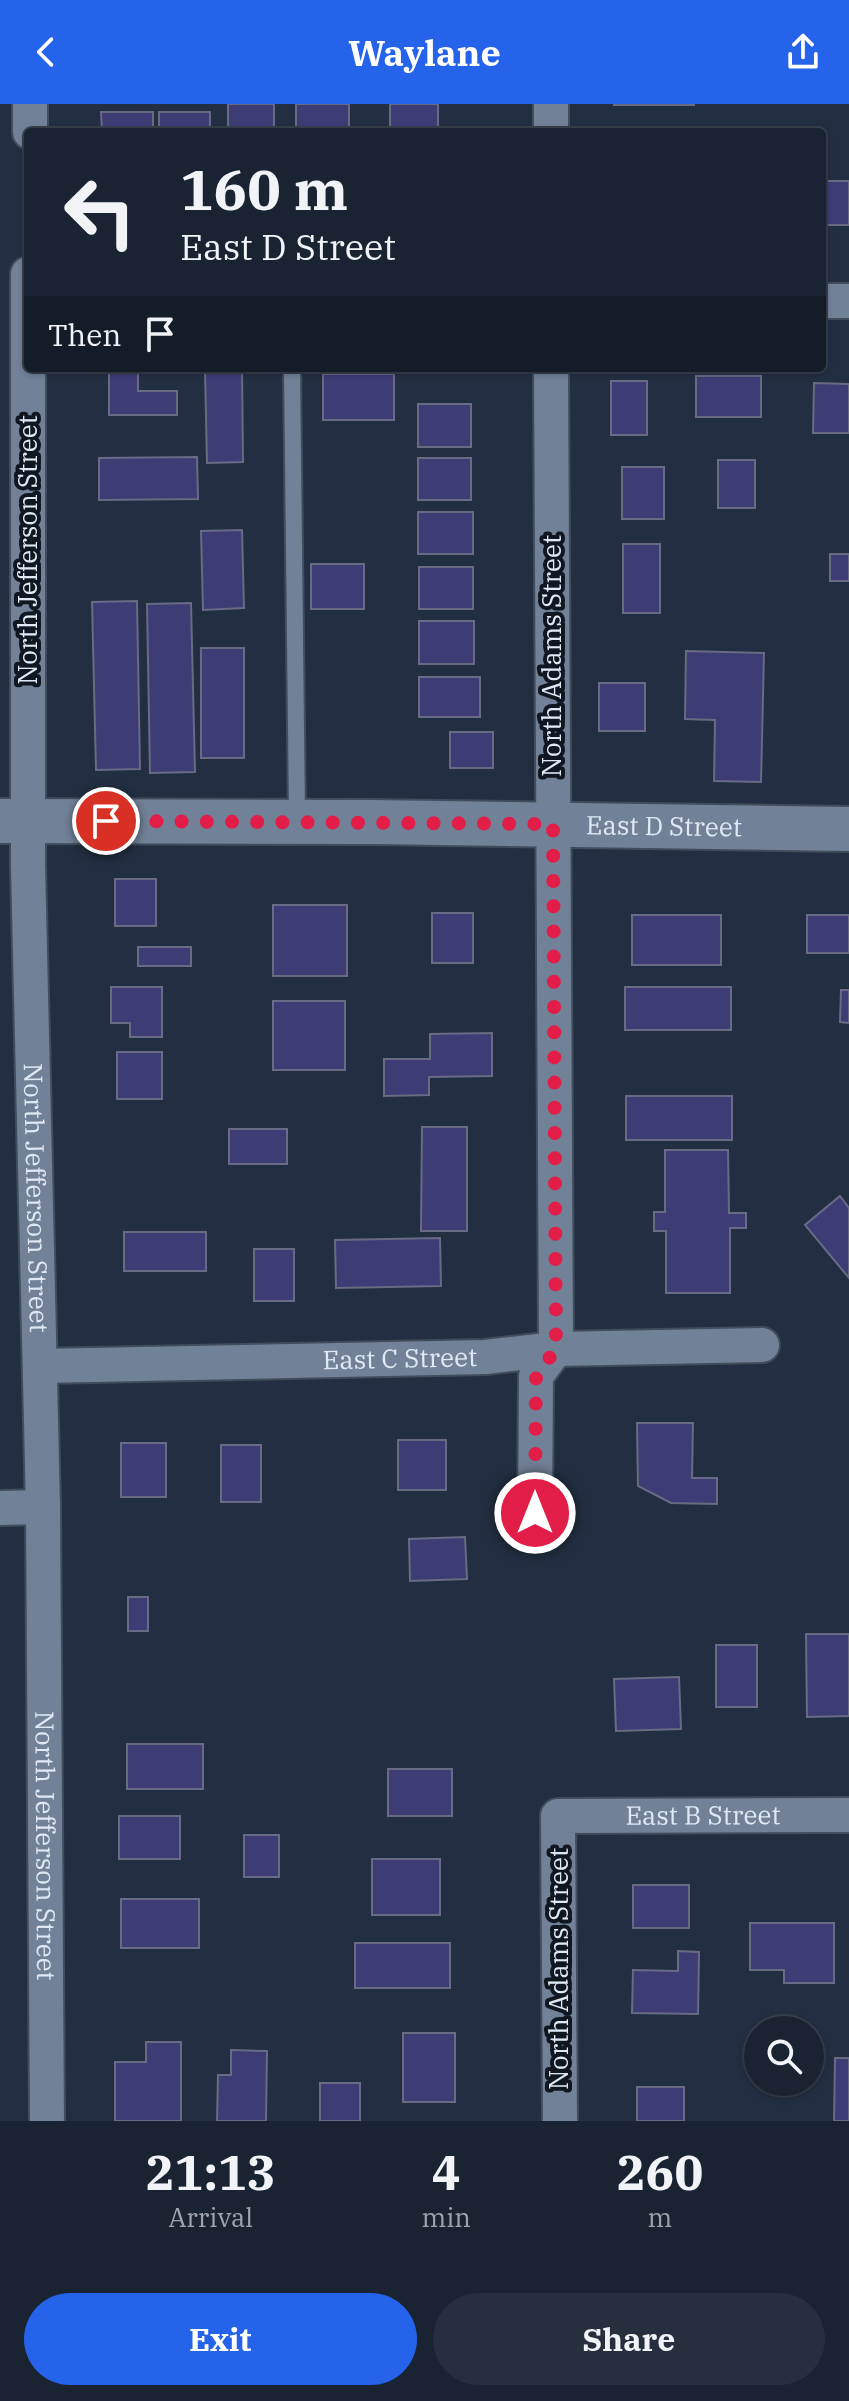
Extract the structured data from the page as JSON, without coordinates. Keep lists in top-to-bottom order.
{
  "streets": {
    "street": [
      "North Jefferson Street",
      "North Adams Street",
      "East D Street",
      "East C Street",
      "East B Street"
    ]
  },
  "crossings": [
    ["North Jefferson Street", "East D Street"],
    ["North Jefferson Street", "East C Street"],
    ["North Adams Street", "East D Street"],
    ["North Adams Street", "East C Street"],
    ["North Adams Street", "East B Street"]
  ],
  "page": {
    "header": "Waylane",
    "turn": ["160 m", "East D Street"],
    "then": "Then",
    "eta": [
      "21:13",
      "Arrival",
      "4",
      "min",
      "260",
      "m"
    ],
    "buttons": ["Exit", "Share"]
  }
}
